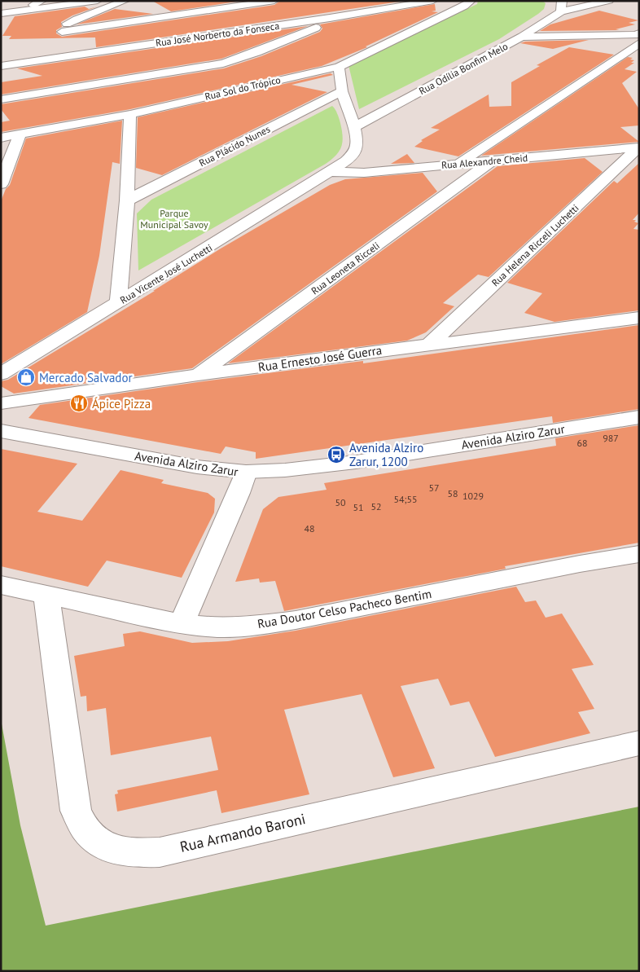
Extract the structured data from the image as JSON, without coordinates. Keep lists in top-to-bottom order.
{
  "streets": {
    "street": [
      "Rua José Norberto da Fonseca",
      "Rua Odília Bonfim Melo",
      "Rua Sol do Trópico",
      "Rua Plácido Nunes",
      "Rua Alexandre Cheid",
      "Rua Helena Ricceli Luchetti",
      "Rua Leoneta Ricceli",
      "Rua Vicente José Luchetti",
      "Rua Ernesto José Guerra",
      "Avenida Alziro Zarur",
      "Rua Doutor Celso Pacheco Bentim",
      "Rua Armando Baroni"
    ]
  },
  "crossings": [
    ["Rua Odília Bonfim Melo", "Rua Vicente José Luchetti"],
    ["Rua Alexandre Cheid", "Rua Helena Ricceli Luchetti"],
    ["Rua Alexandre Cheid", "Rua Leoneta Ricceli"],
    ["Rua Alexandre Cheid", "Rua Vicente José Luchetti"],
    ["Rua Helena Ricceli Luchetti", "Rua Ernesto José Guerra"],
    ["Rua Leoneta Ricceli", "Rua Ernesto José Guerra"],
    ["Rua Doutor Celso Pacheco Bentim", "Rua Armando Baroni"]
  ],
  "parks": ["Parque Municipal Savoy"],
  "places": {
    "shop": ["Mercado Salvador"],
    "restaurant": ["Ápice Pizza"],
    "bus stop": ["Avenida Alziro Zarur, 1200"]
  },
  "house_numbers": [
    "987",
    "68",
    "57",
    "58",
    "1029",
    "54;55",
    "50",
    "52",
    "51",
    "48"
  ]
}
